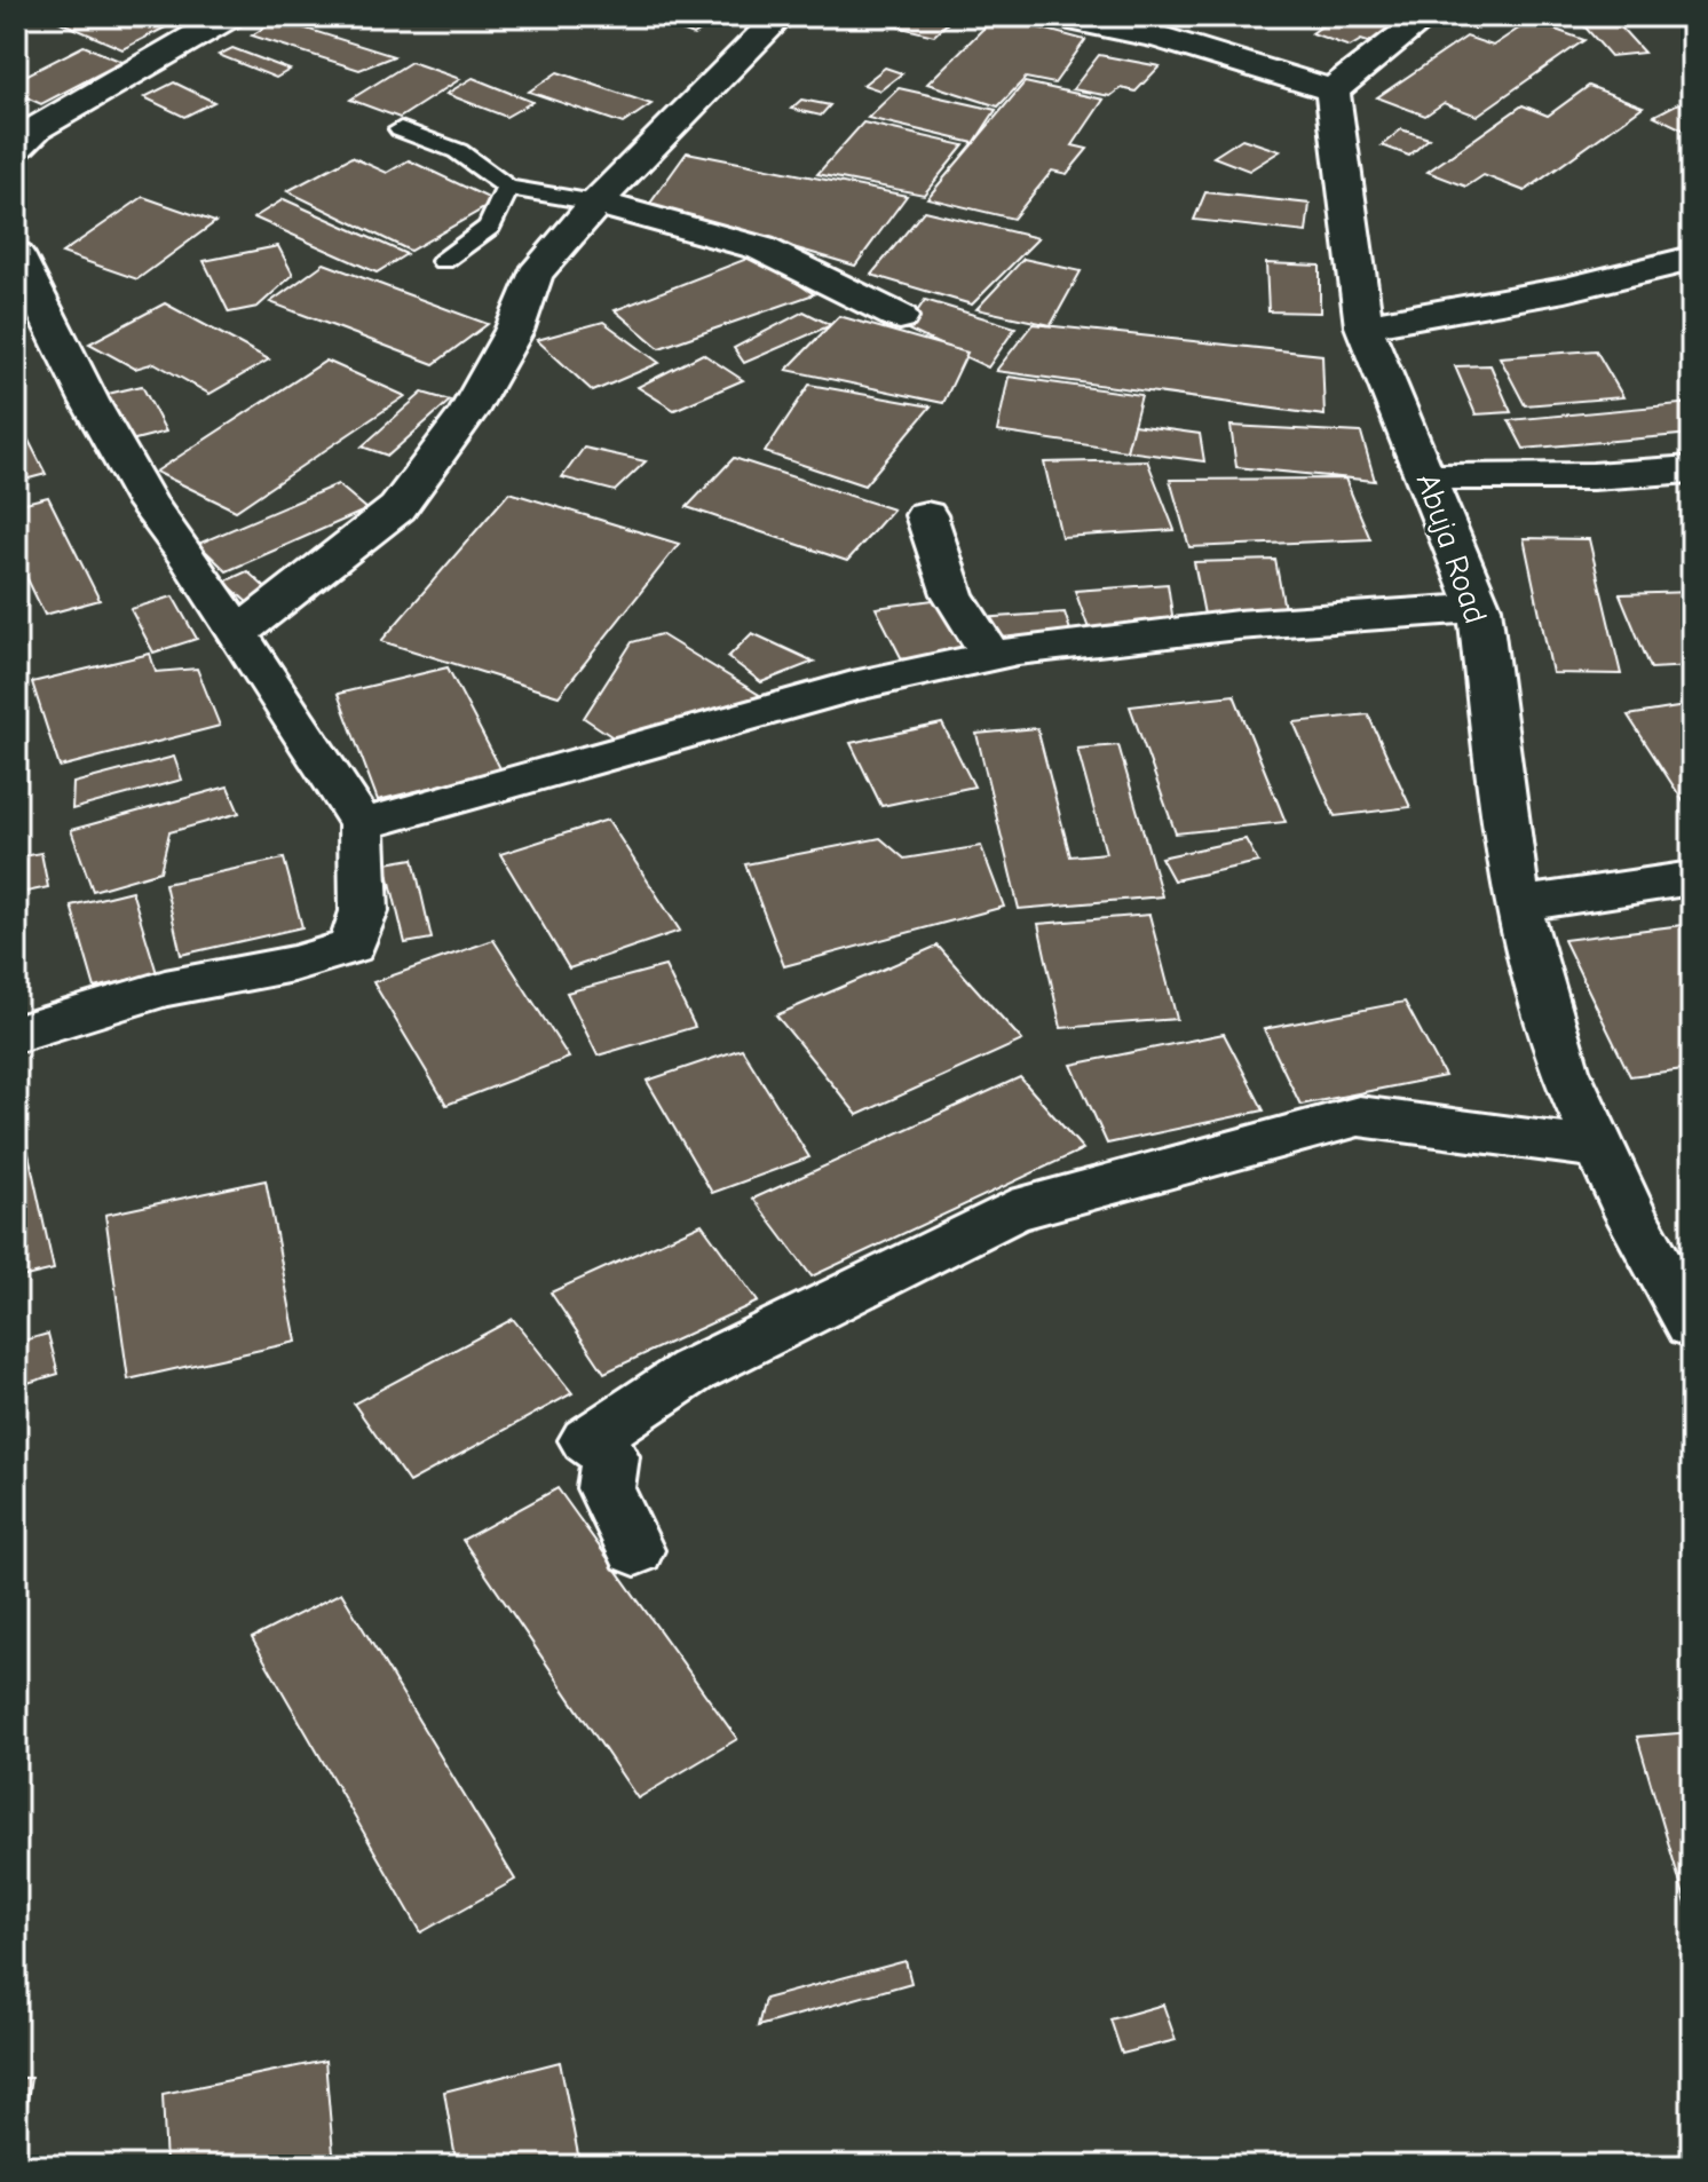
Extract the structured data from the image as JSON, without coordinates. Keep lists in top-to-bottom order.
{
  "streets": {
    "street": ["Abuja Road"]
  }
}
